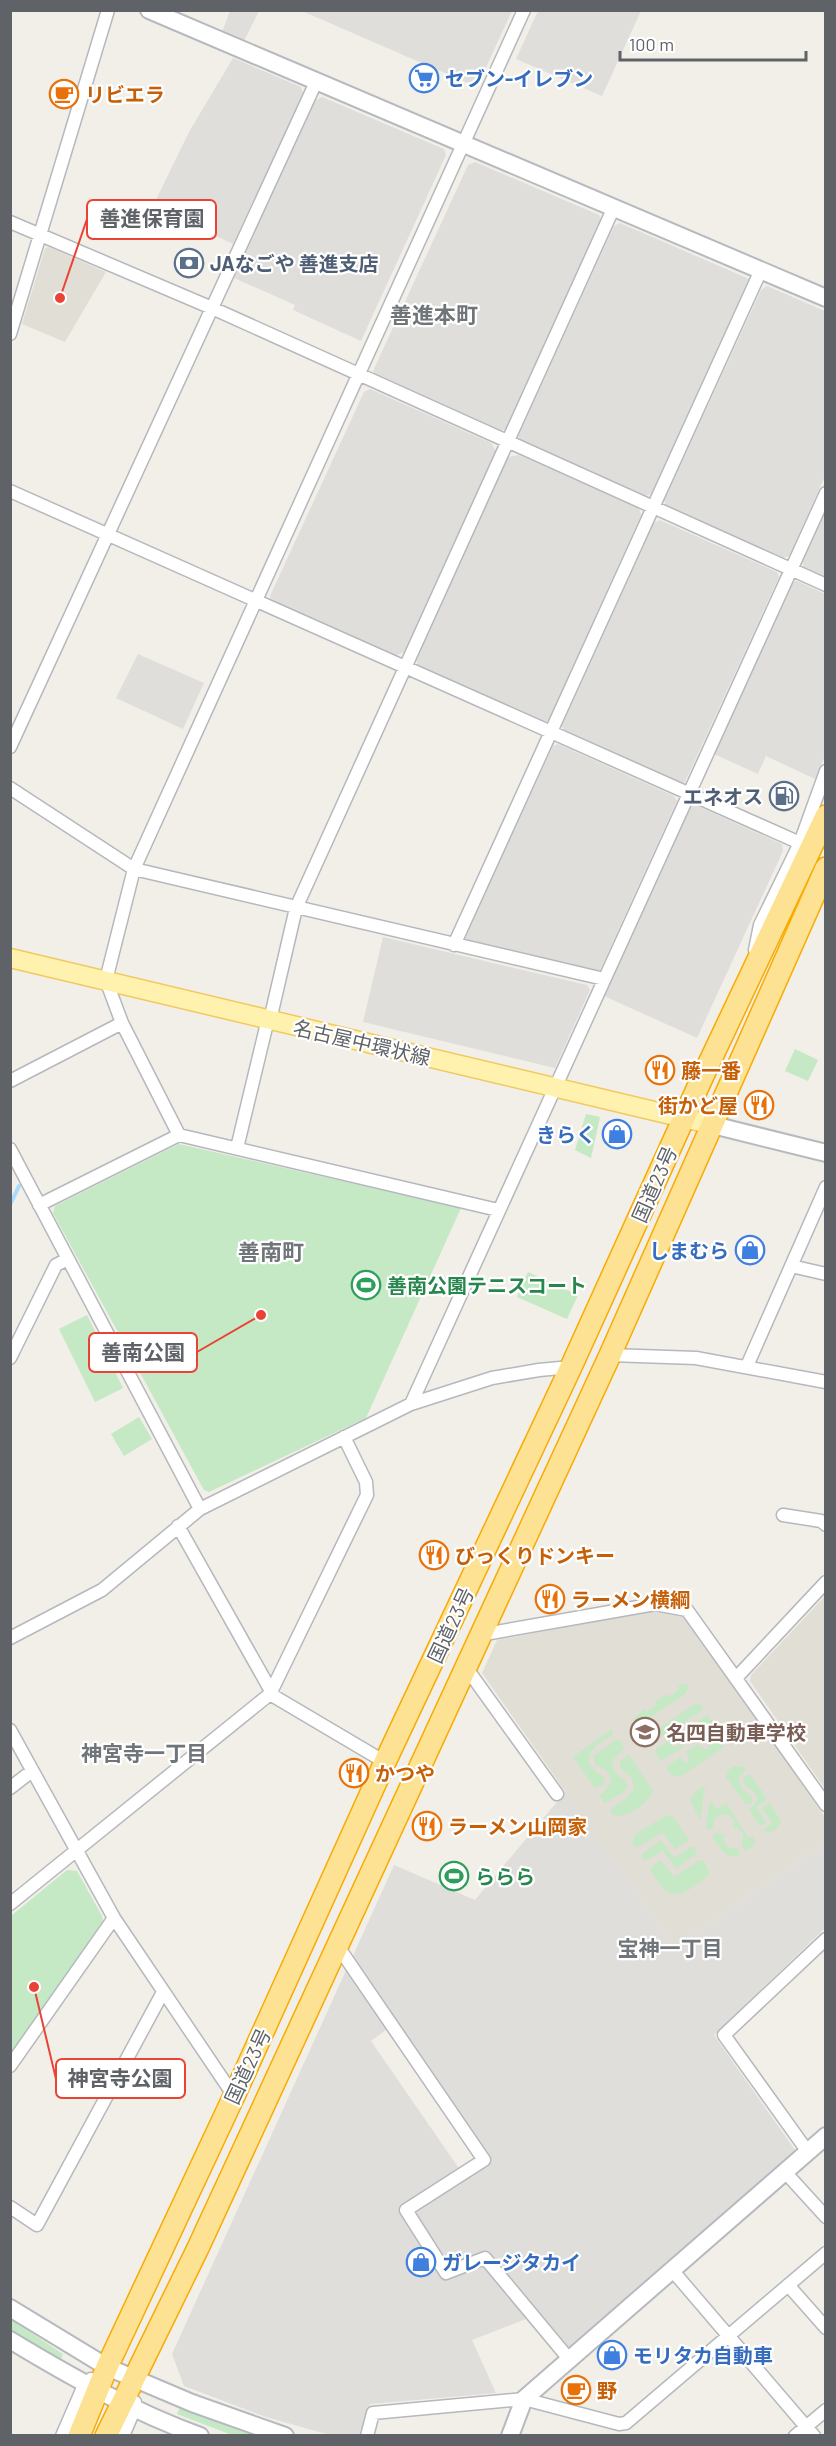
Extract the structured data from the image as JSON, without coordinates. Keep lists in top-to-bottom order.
{
  "streets": {
    "highway": ["国道23号"],
    "main road": ["名古屋中環状線"]
  },
  "crossings": [
    ["名古屋中環状線", "国道23号"]
  ],
  "districts": [
    "善進本町",
    "善南町",
    "神宮寺一丁目",
    "宝神一丁目"
  ],
  "places": {
    "supermarket": ["セブン-イレブン"],
    "cafe": ["リビエラ", "野"],
    "bank": ["JAなごや 善進支店"],
    "other": ["善進保育園", "善南公園", "神宮寺公園"],
    "fuel station": ["エネオス"],
    "restaurant": [
      "藤一番",
      "街かど屋",
      "びっくりドンキー",
      "ラーメン横綱",
      "かつや",
      "ラーメン山岡家"
    ],
    "shop": [
      "きらく",
      "しまむら",
      "ガレージタカイ",
      "モリタカ自動車"
    ],
    "sports": ["善南公園テニスコート", "ららら"],
    "school or university": ["名四自動車学校"]
  },
  "scale_bar": "100 m"
}
